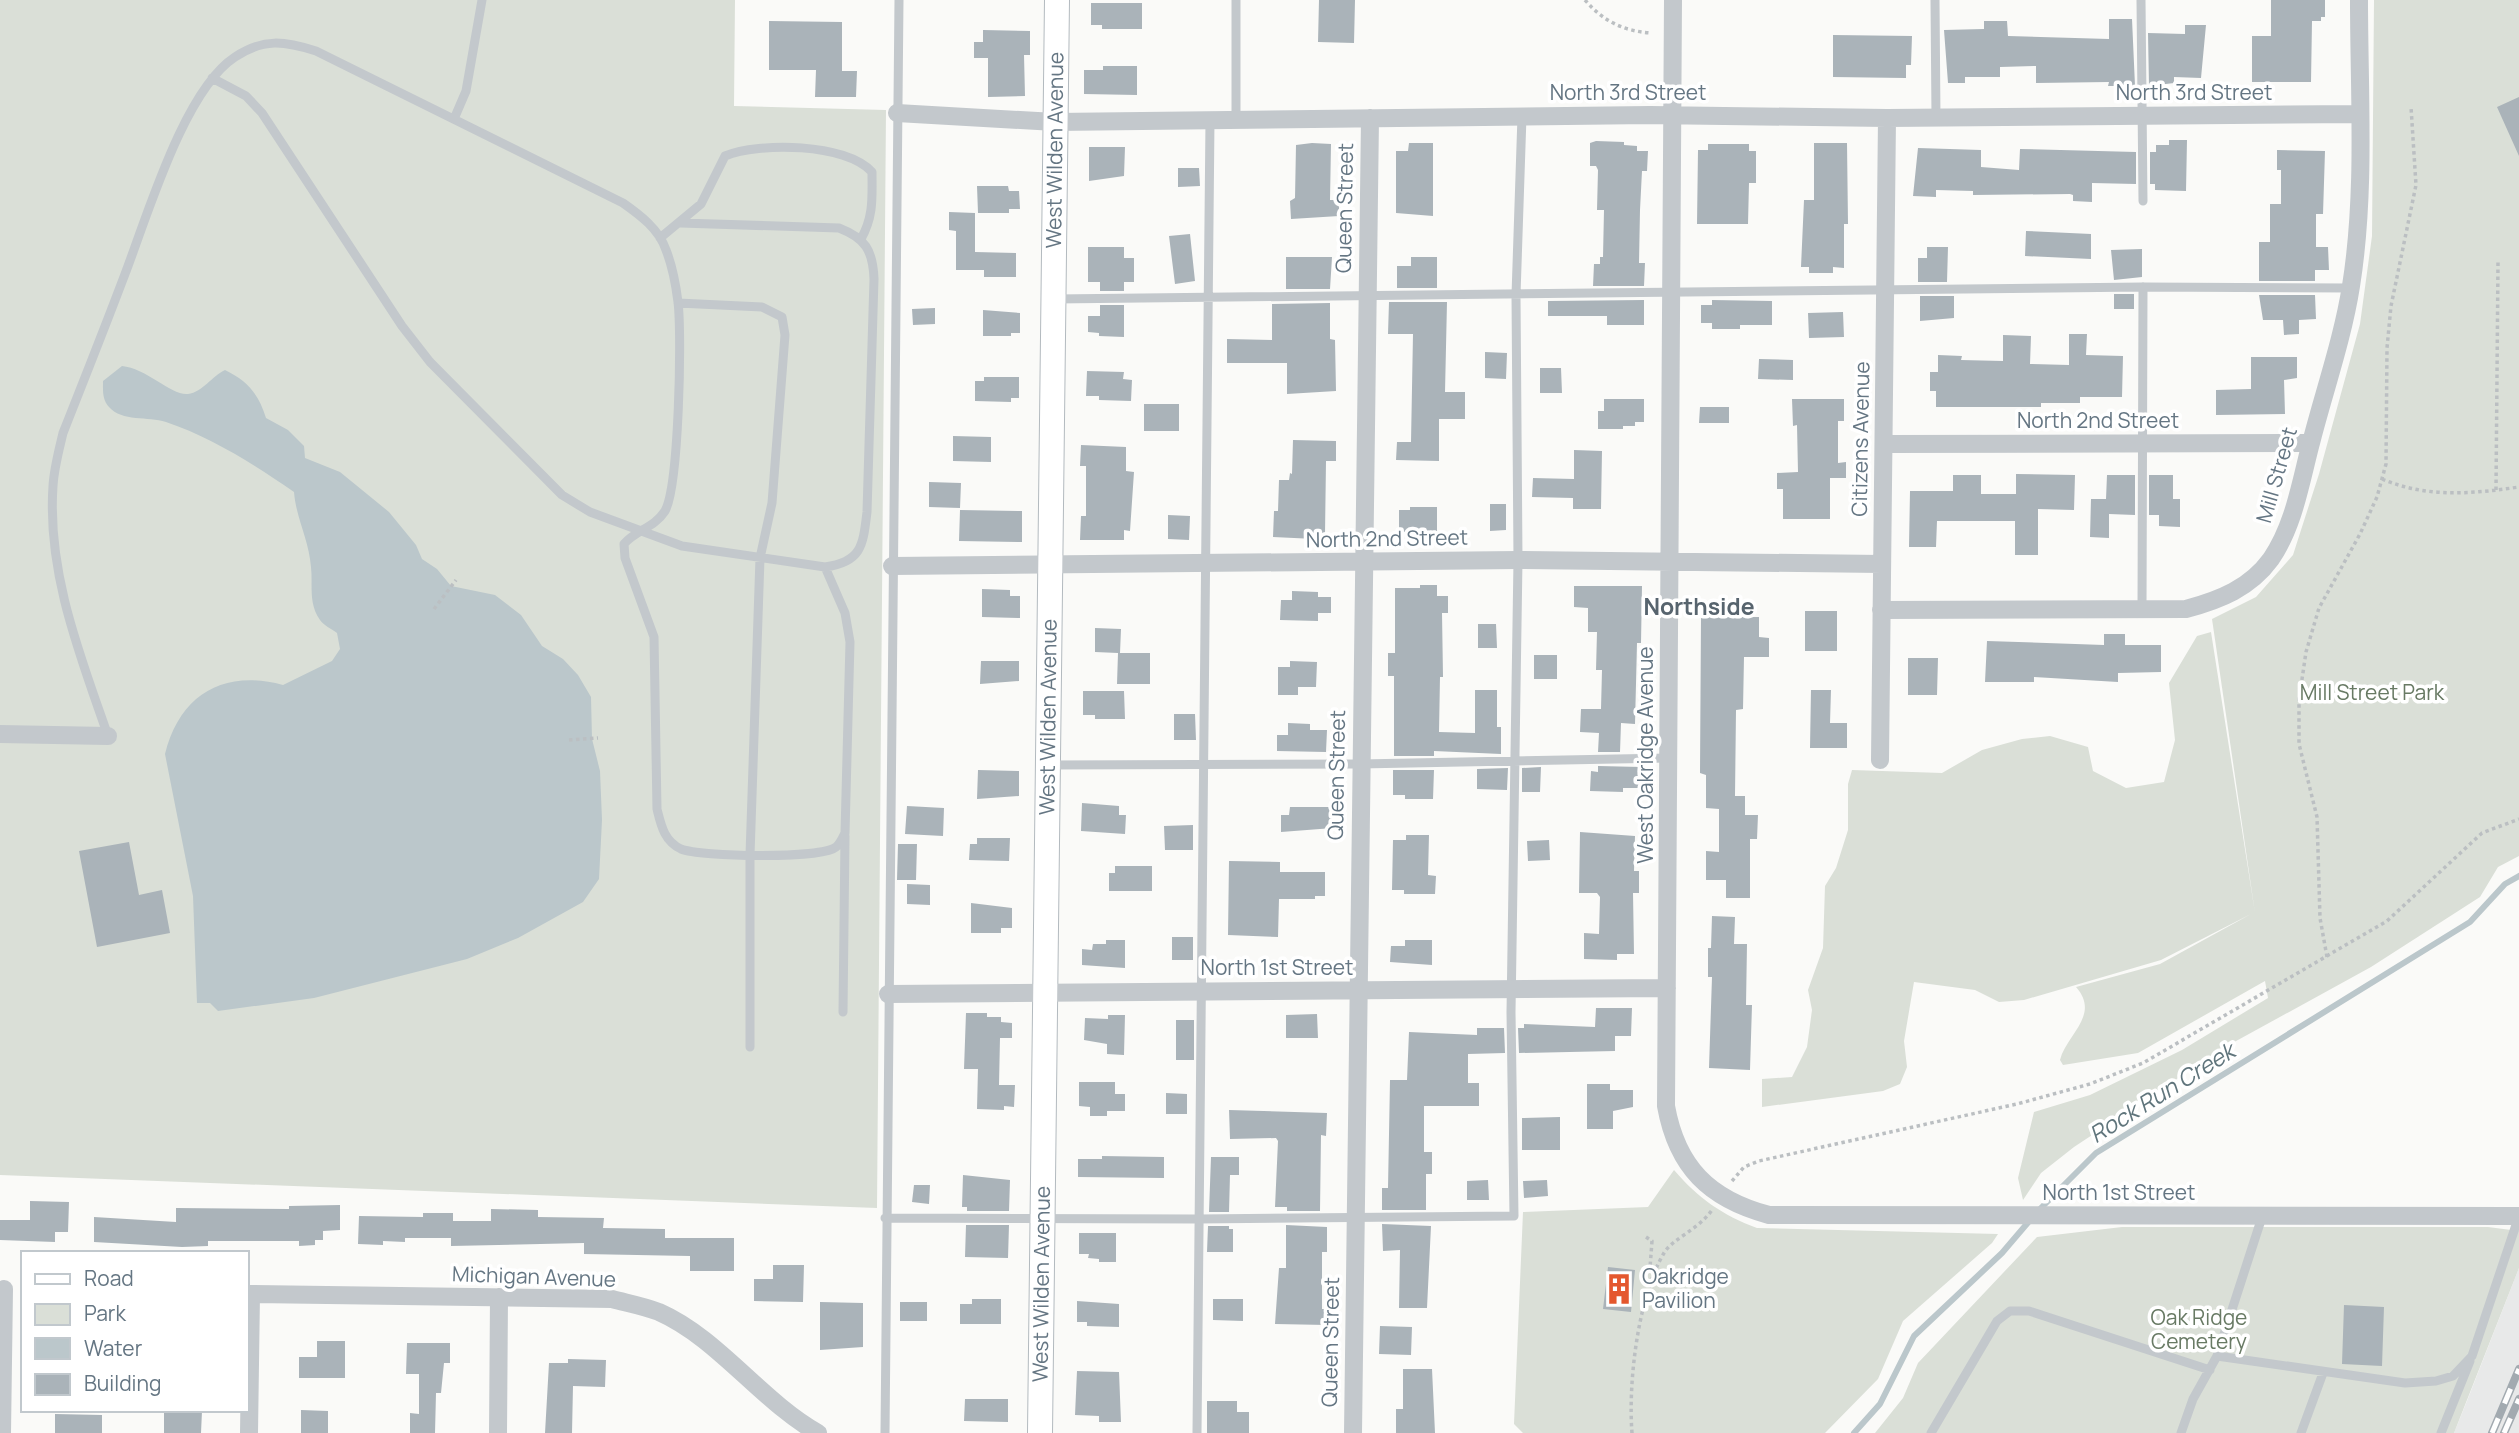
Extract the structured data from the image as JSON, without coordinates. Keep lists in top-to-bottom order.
{
  "streets": {
    "street": [
      "North 3rd Street",
      "West Wilden Avenue",
      "Queen Street",
      "North 2nd Street",
      "Citizens Avenue",
      "Mill Street",
      "West Oakridge Avenue",
      "North 1st Street",
      "Michigan Avenue"
    ]
  },
  "crossings": [
    ["North 3rd Street", "West Wilden Avenue"],
    ["North 3rd Street", "Queen Street"],
    ["North 3rd Street", "Citizens Avenue"],
    ["North 3rd Street", "Mill Street"],
    ["North 3rd Street", "West Oakridge Avenue"],
    ["West Wilden Avenue", "North 2nd Street"],
    ["West Wilden Avenue", "North 1st Street"],
    ["Queen Street", "North 2nd Street"],
    ["Queen Street", "North 1st Street"],
    ["North 2nd Street", "Citizens Avenue"],
    ["North 2nd Street", "Mill Street"],
    ["North 2nd Street", "West Oakridge Avenue"],
    ["Citizens Avenue", "Mill Street"],
    ["West Oakridge Avenue", "North 1st Street"]
  ],
  "districts": ["Northside"],
  "water": ["Rock Run Creek"],
  "parks": ["Mill Street Park", "Oak Ridge Cemetery"],
  "places": {
    "building": ["Oakridge Pavilion"]
  },
  "legend": [
    "Road",
    "Park",
    "Water",
    "Building"
  ]
}
